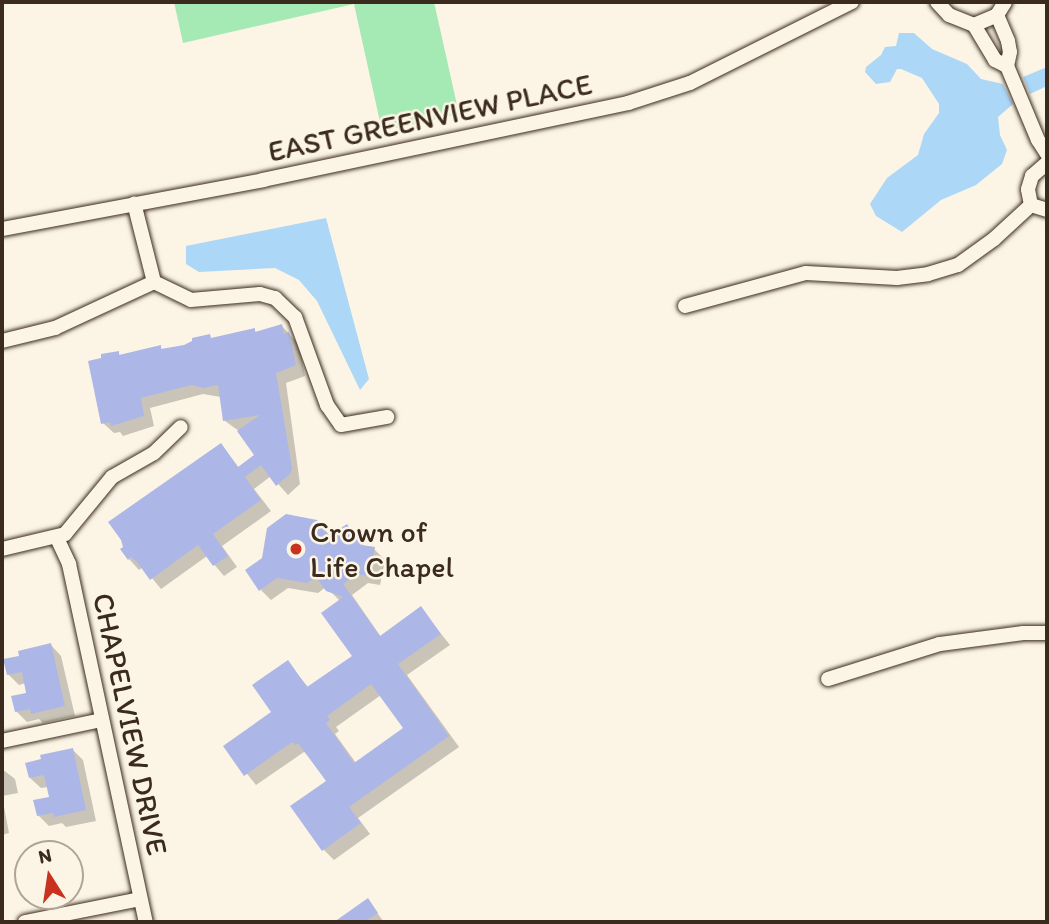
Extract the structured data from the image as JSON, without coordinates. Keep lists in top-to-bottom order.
{
  "streets": {
    "street": ["EAST GREENVIEW PLACE", "CHAPELVIEW DRIVE"]
  },
  "places": ["Crown of Life Chapel"],
  "north": "top"
}
